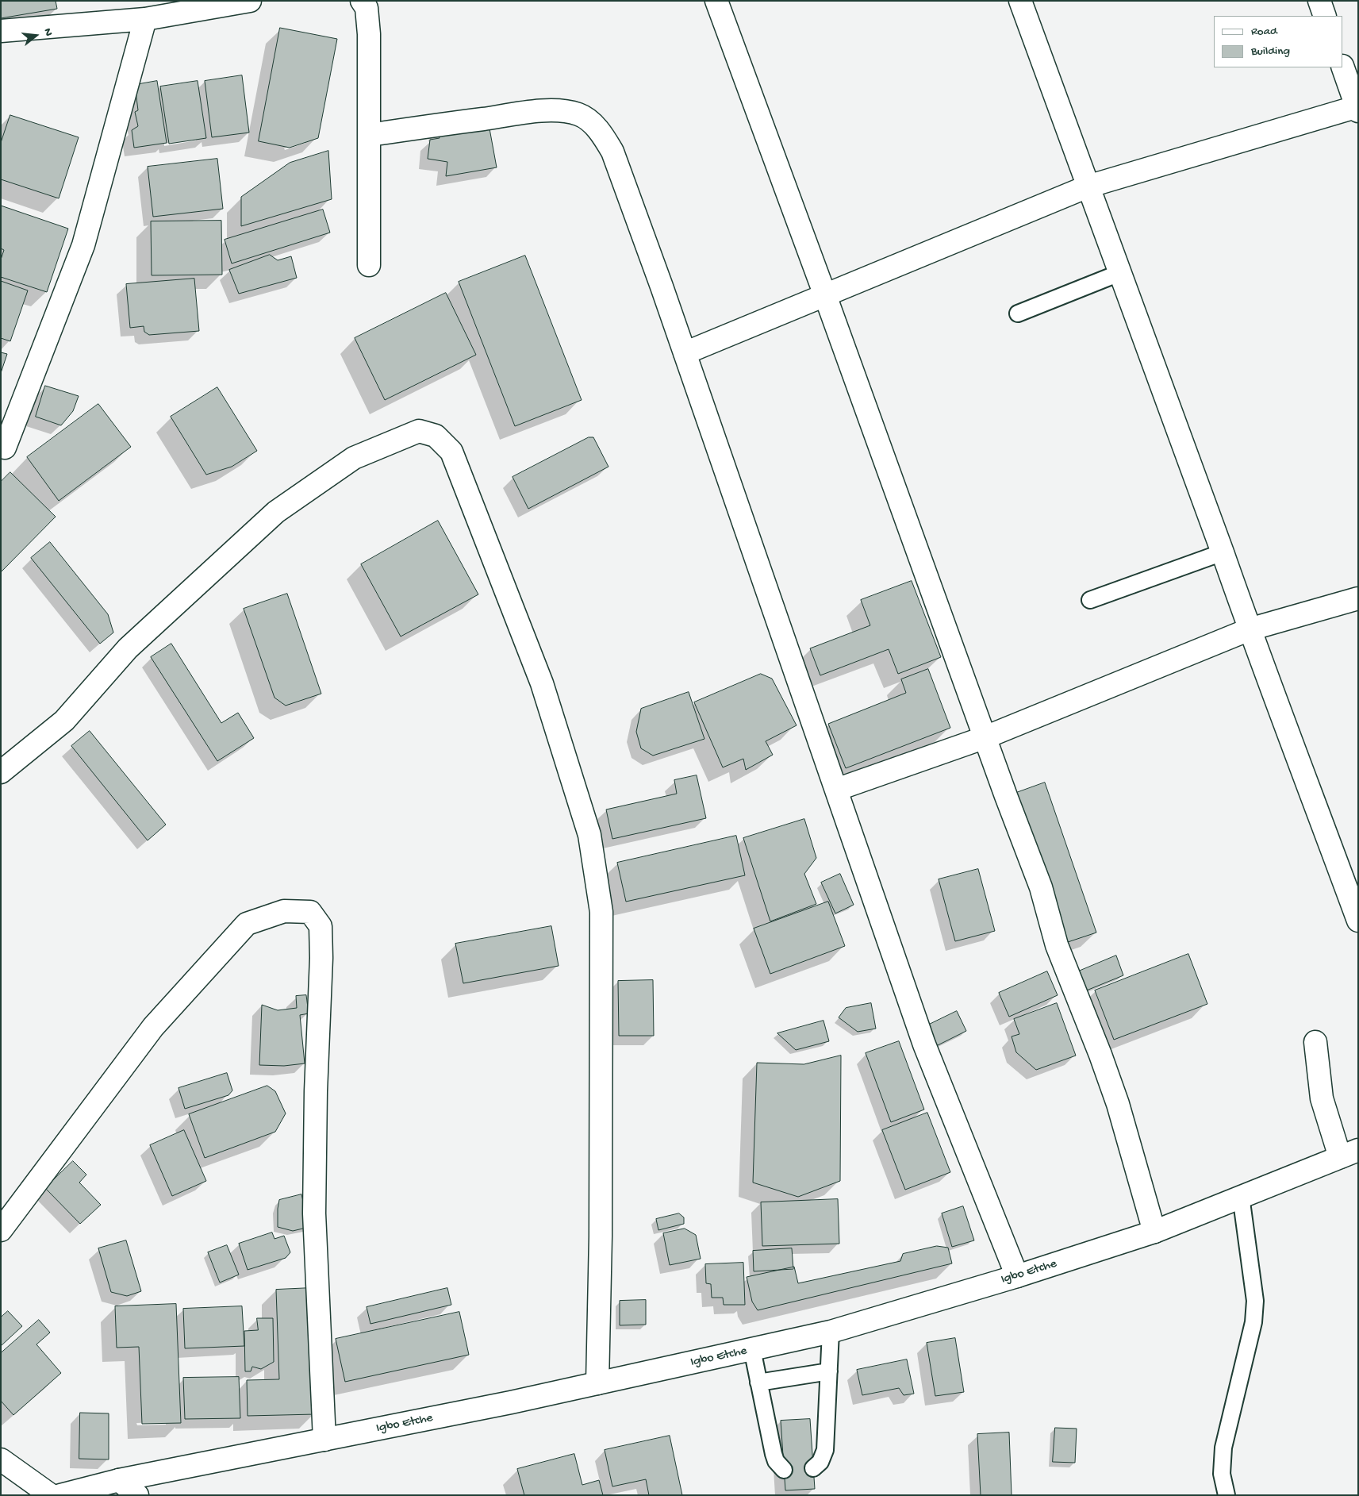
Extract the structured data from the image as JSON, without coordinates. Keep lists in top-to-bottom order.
{
  "streets": {
    "street": ["Igbo Etche"]
  },
  "legend": ["Road", "Building"],
  "north": "right"
}
